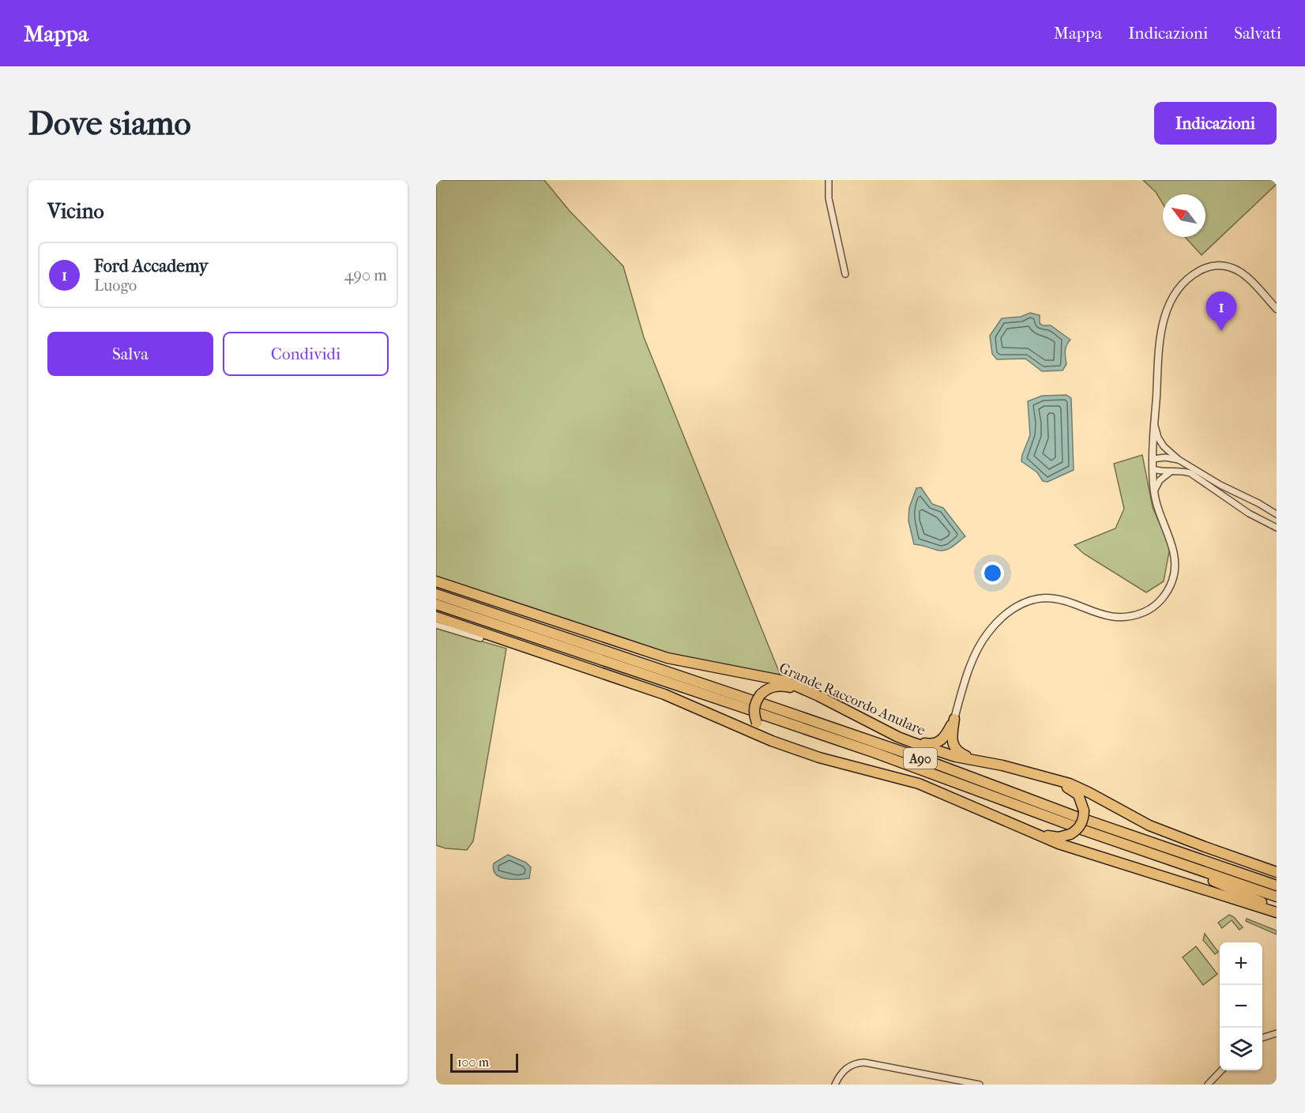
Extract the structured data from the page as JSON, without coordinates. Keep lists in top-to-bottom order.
{
  "streets": {
    "highway": ["Grande Raccordo Anulare", "A90"]
  },
  "scale_bar": "100 m",
  "north": "top left",
  "page": {
    "header": "Mappa",
    "nav": ["Mappa", "Indicazioni", "Salvati"],
    "buttons": [
      "Indicazioni",
      ["Salva", "Condividi"]
    ],
    "title": "Dove siamo",
    "heading": "Vicino",
    "list": [
      {
        "mark": "1",
        "name": "Ford Accademy",
        "note": "Luogo",
        "value": "490 m"
      }
    ],
    "pins": "1",
    "map_buttons": ["+", "−"],
    "scale": "100 m"
  }
}
